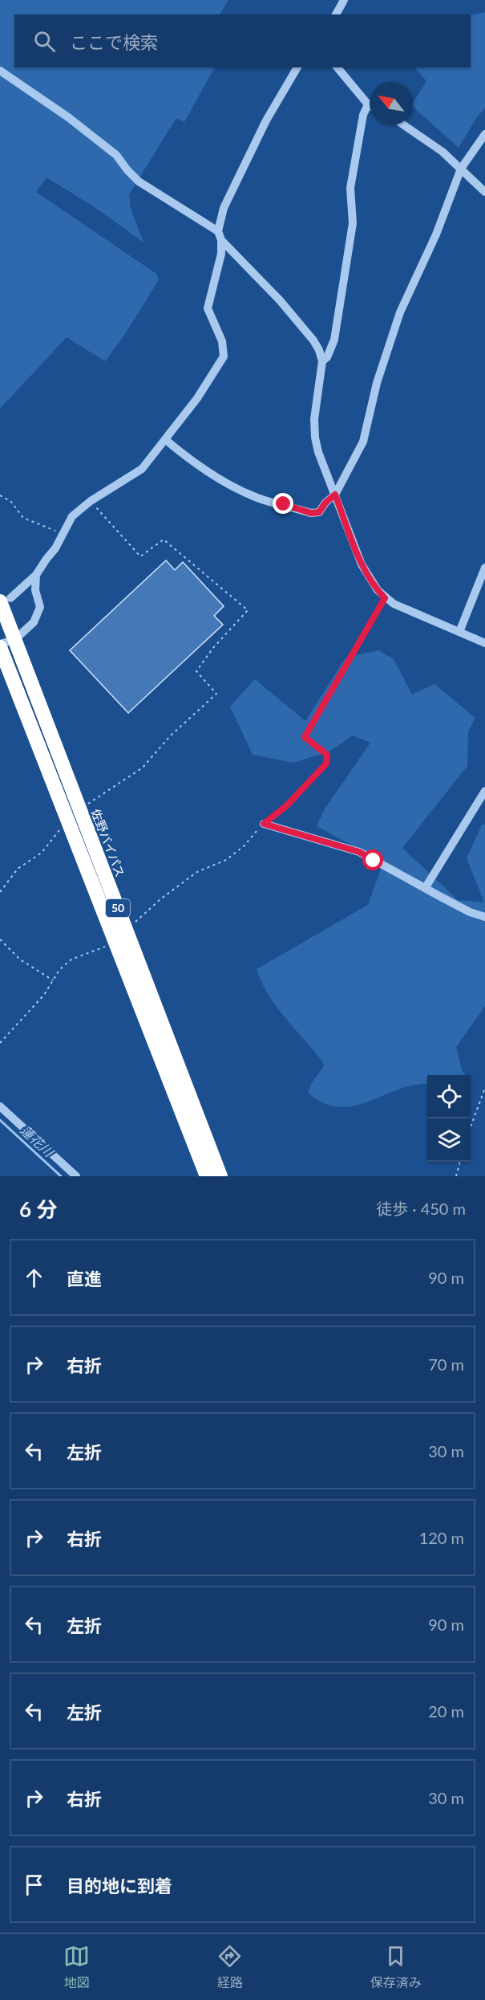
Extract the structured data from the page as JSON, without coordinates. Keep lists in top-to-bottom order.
{
  "streets": {
    "highway": ["佐野バイパス", "50"]
  },
  "water": ["蓮花川"],
  "north": "top left",
  "page": {
    "search": "ここで検索",
    "heading": ["6 分", "徒歩 · 450 m"],
    "list": [
      ["直進", "90 m"],
      ["右折", "70 m"],
      ["左折", "30 m"],
      ["右折", "120 m"],
      ["左折", "90 m"],
      ["左折", "20 m"],
      ["右折", "30 m"],
      "目的地に到着"
    ],
    "nav": ["地図", "経路", "保存済み"]
  }
}
